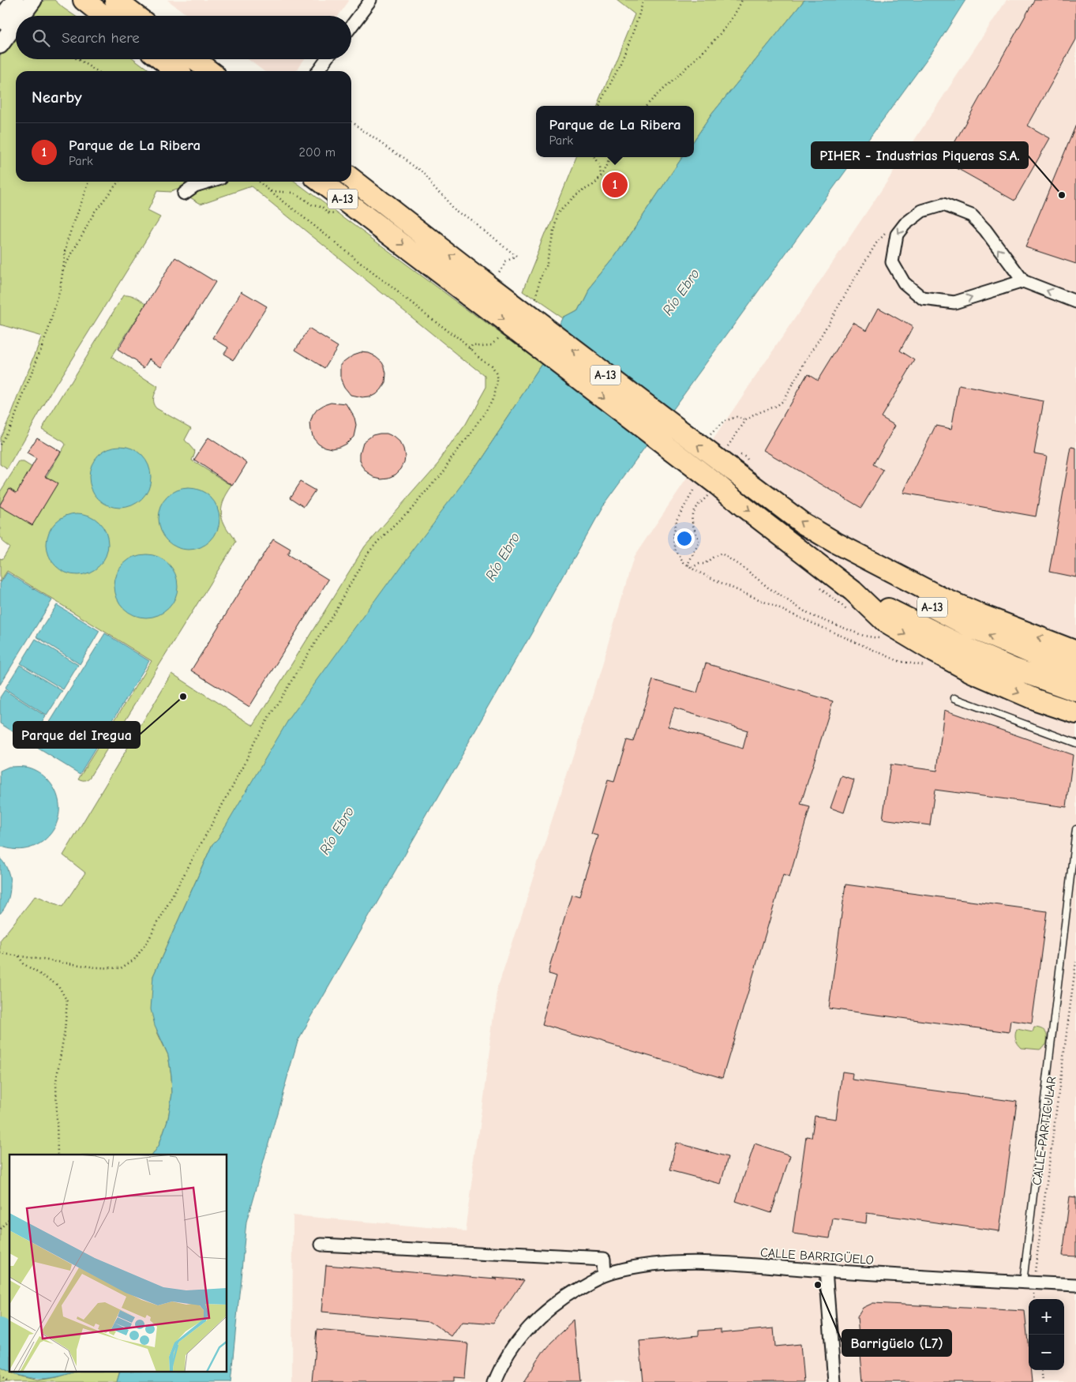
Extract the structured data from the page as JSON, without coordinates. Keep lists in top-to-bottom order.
{
  "streets": {
    "highway": ["A-13"],
    "street": ["CALLE BARRIGÜELO"],
    "path": ["CALLE PARTICULAR"]
  },
  "crossings": [
    ["CALLE PARTICULAR", "CALLE BARRIGÜELO"]
  ],
  "water": ["Río Ebro"],
  "places": ["PIHER - Industrias Piqueras S.A.", "Parque del Iregua", "Barrigüelo (L7)"],
  "page": {
    "search": "Search here",
    "heading": "Nearby",
    "popup": ["Parque de La Ribera", "Park"],
    "list": [
      {
        "mark": "1",
        "name": "Parque de La Ribera",
        "note": "Park",
        "value": "200 m"
      }
    ],
    "pins": "1",
    "map_buttons": ["+", "−"]
  }
}
